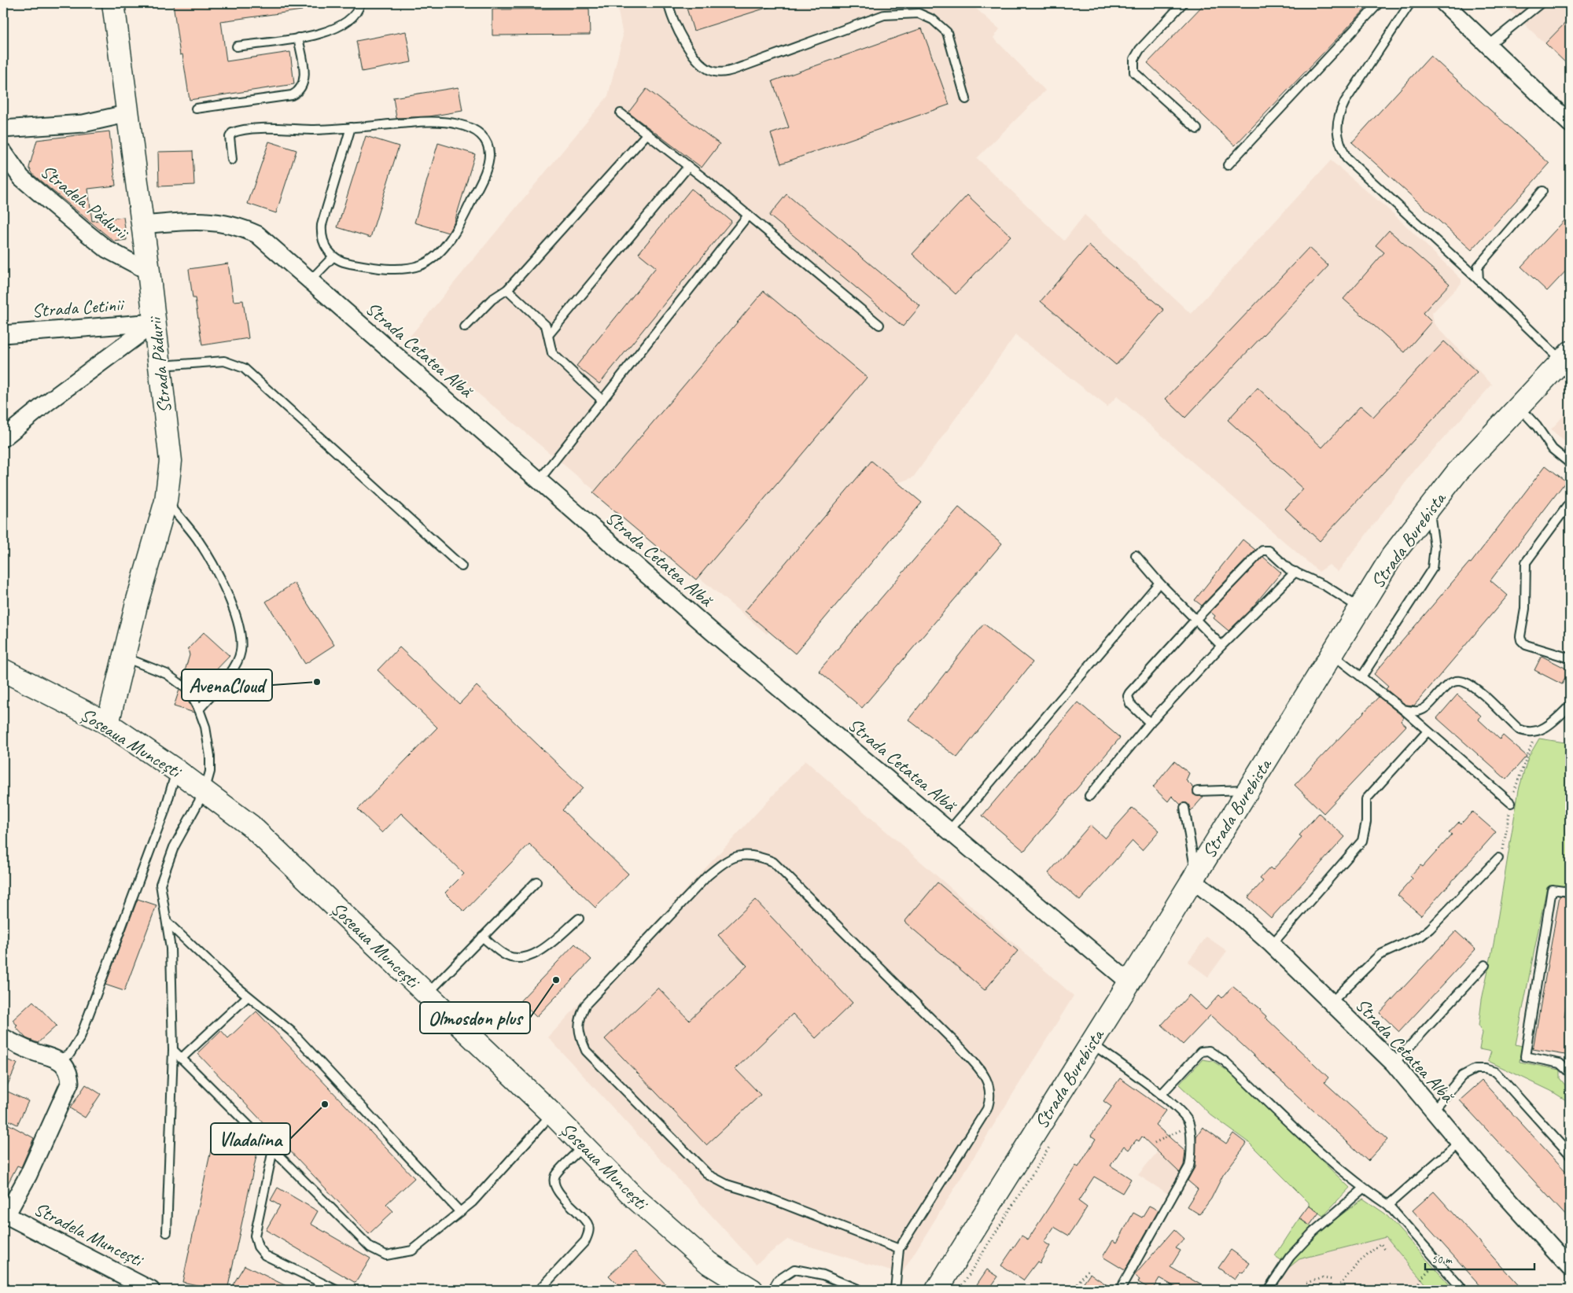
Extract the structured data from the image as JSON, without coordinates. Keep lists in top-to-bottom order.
{
  "streets": {
    "main road": ["Strada Pădurii", "Strada Burebista", "Șoseaua Muncești"],
    "street": [
      "Stradela Pădurii",
      "Strada Cetinii",
      "Strada Cetatea Albă",
      "Stradela Muncești"
    ]
  },
  "crossings": [
    ["Stradela Pădurii", "Strada Pădurii"],
    ["Strada Cetinii", "Strada Pădurii"],
    ["Strada Cetatea Albă", "Strada Pădurii"],
    ["Strada Cetatea Albă", "Strada Burebista"],
    ["Strada Pădurii", "Șoseaua Muncești"]
  ],
  "places": ["AvenaCloud", "Olmosdon plus", "Vladalina"],
  "scale_bar": "50 m"
}
